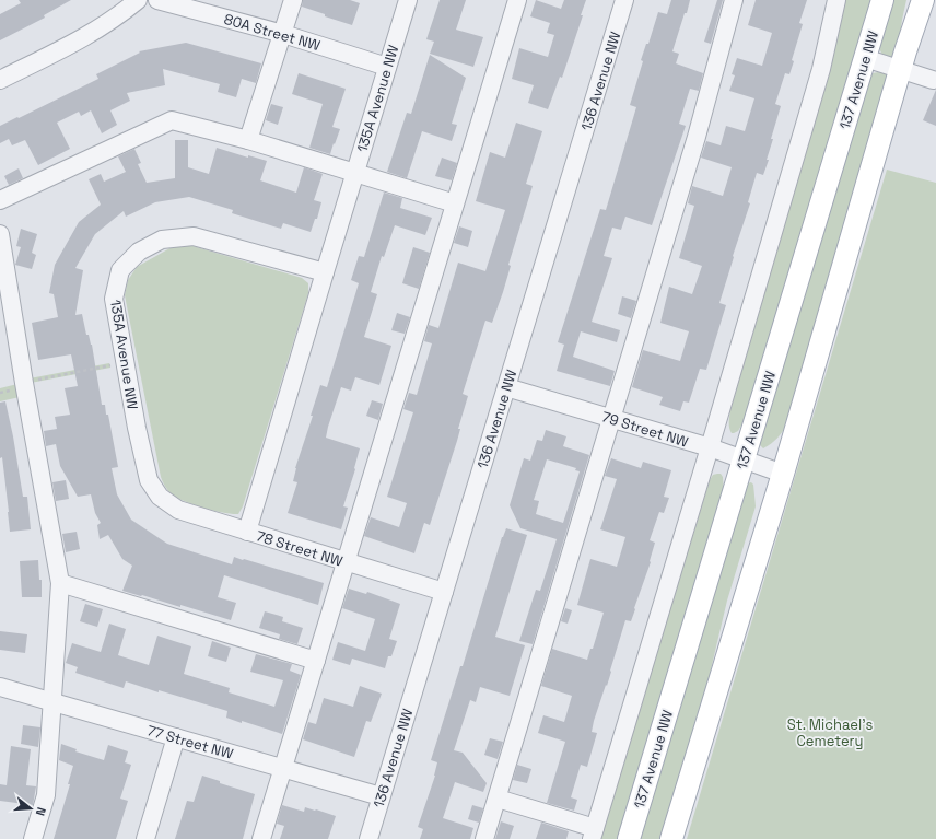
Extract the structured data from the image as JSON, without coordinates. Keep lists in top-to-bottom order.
{
  "streets": {
    "main road": ["137 Avenue NW"],
    "street": [
      "80A Street NW",
      "136 Avenue NW",
      "135A Avenue NW",
      "79 Street NW",
      "78 Street NW",
      "77 Street NW"
    ]
  },
  "crossings": [
    ["80A Street NW", "135A Avenue NW"],
    ["137 Avenue NW", "79 Street NW"],
    ["136 Avenue NW", "79 Street NW"],
    ["136 Avenue NW", "78 Street NW"],
    ["136 Avenue NW", "77 Street NW"],
    ["135A Avenue NW", "78 Street NW"]
  ],
  "parks": ["St. Michael's Cemetery"],
  "north": "right"
}
